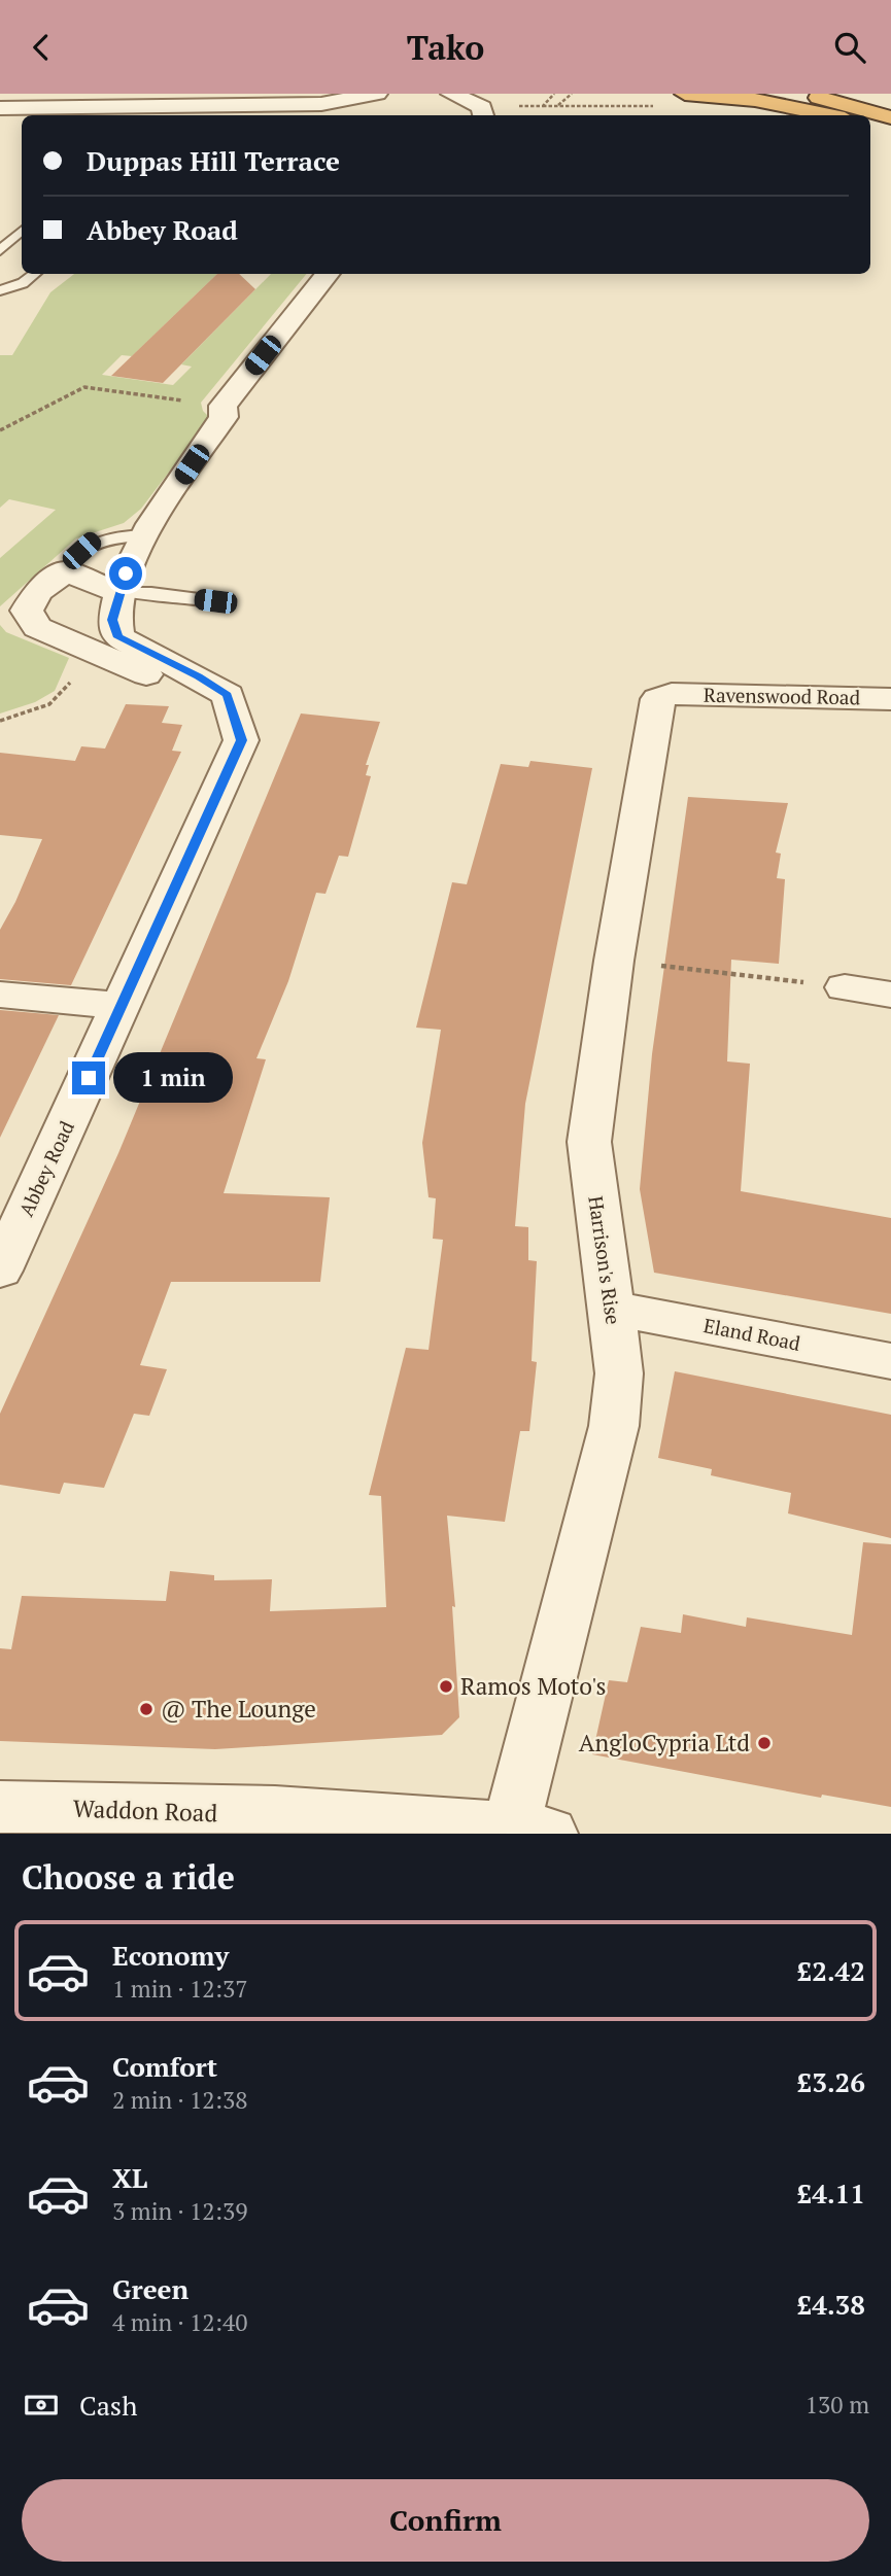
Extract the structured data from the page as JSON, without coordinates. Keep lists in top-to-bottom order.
{
  "streets": {
    "street": [
      "Ravenswood Road",
      "Abbey Road",
      "Harrison's Rise",
      "Eland Road",
      "Waddon Road"
    ]
  },
  "crossings": [
    ["Ravenswood Road", "Harrison's Rise"],
    ["Harrison's Rise", "Eland Road"],
    ["Harrison's Rise", "Waddon Road"]
  ],
  "places": ["Ramos Moto's", "@ The Lounge", "AngloCypria Ltd"],
  "page": {
    "header": "Tako",
    "banner": ["Duppas Hill Terrace", "Abbey Road"],
    "bubble": "1 min",
    "heading": "Choose a ride",
    "list": [
      {
        "name": "Economy",
        "note": "1 min · 12:37",
        "value": "£2.42"
      },
      {
        "name": "Comfort",
        "note": "2 min · 12:38",
        "value": "£3.26"
      },
      {
        "name": "XL",
        "note": "3 min · 12:39",
        "value": "£4.11"
      },
      {
        "name": "Green",
        "note": "4 min · 12:40",
        "value": "£4.38"
      }
    ],
    "pay": ["Cash", "130 m"],
    "buttons": "Confirm"
  }
}
